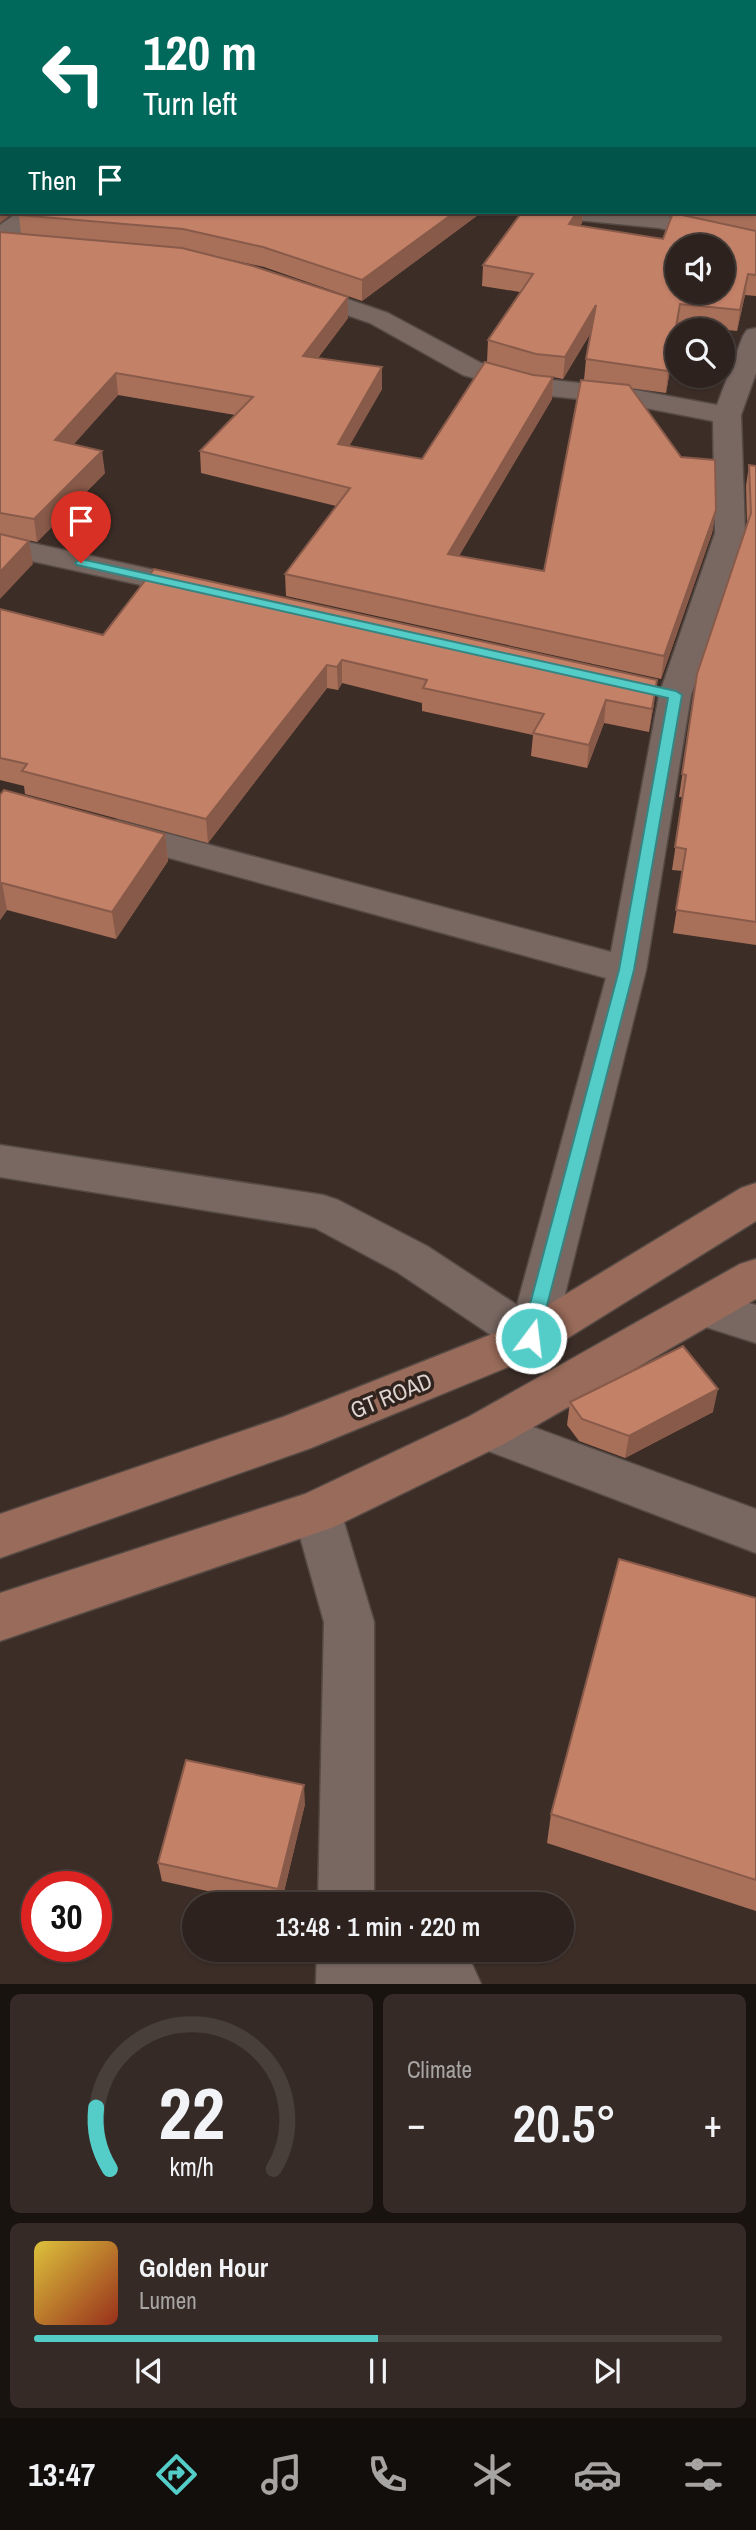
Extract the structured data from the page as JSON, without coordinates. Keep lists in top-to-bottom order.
{
  "streets": {
    "main road": ["GT ROAD"]
  },
  "page": {
    "turn": ["120 m", "Turn left"],
    "then": "Then",
    "limit": "30",
    "trip": "13:48 · 1 min · 220 m",
    "tile": "Climate",
    "heat": ["−", "20.5°", "+"],
    "song": ["Golden Hour", "Lumen"],
    "tabs": "13:47",
    "gauge": ["22", "km/h"]
  }
}
